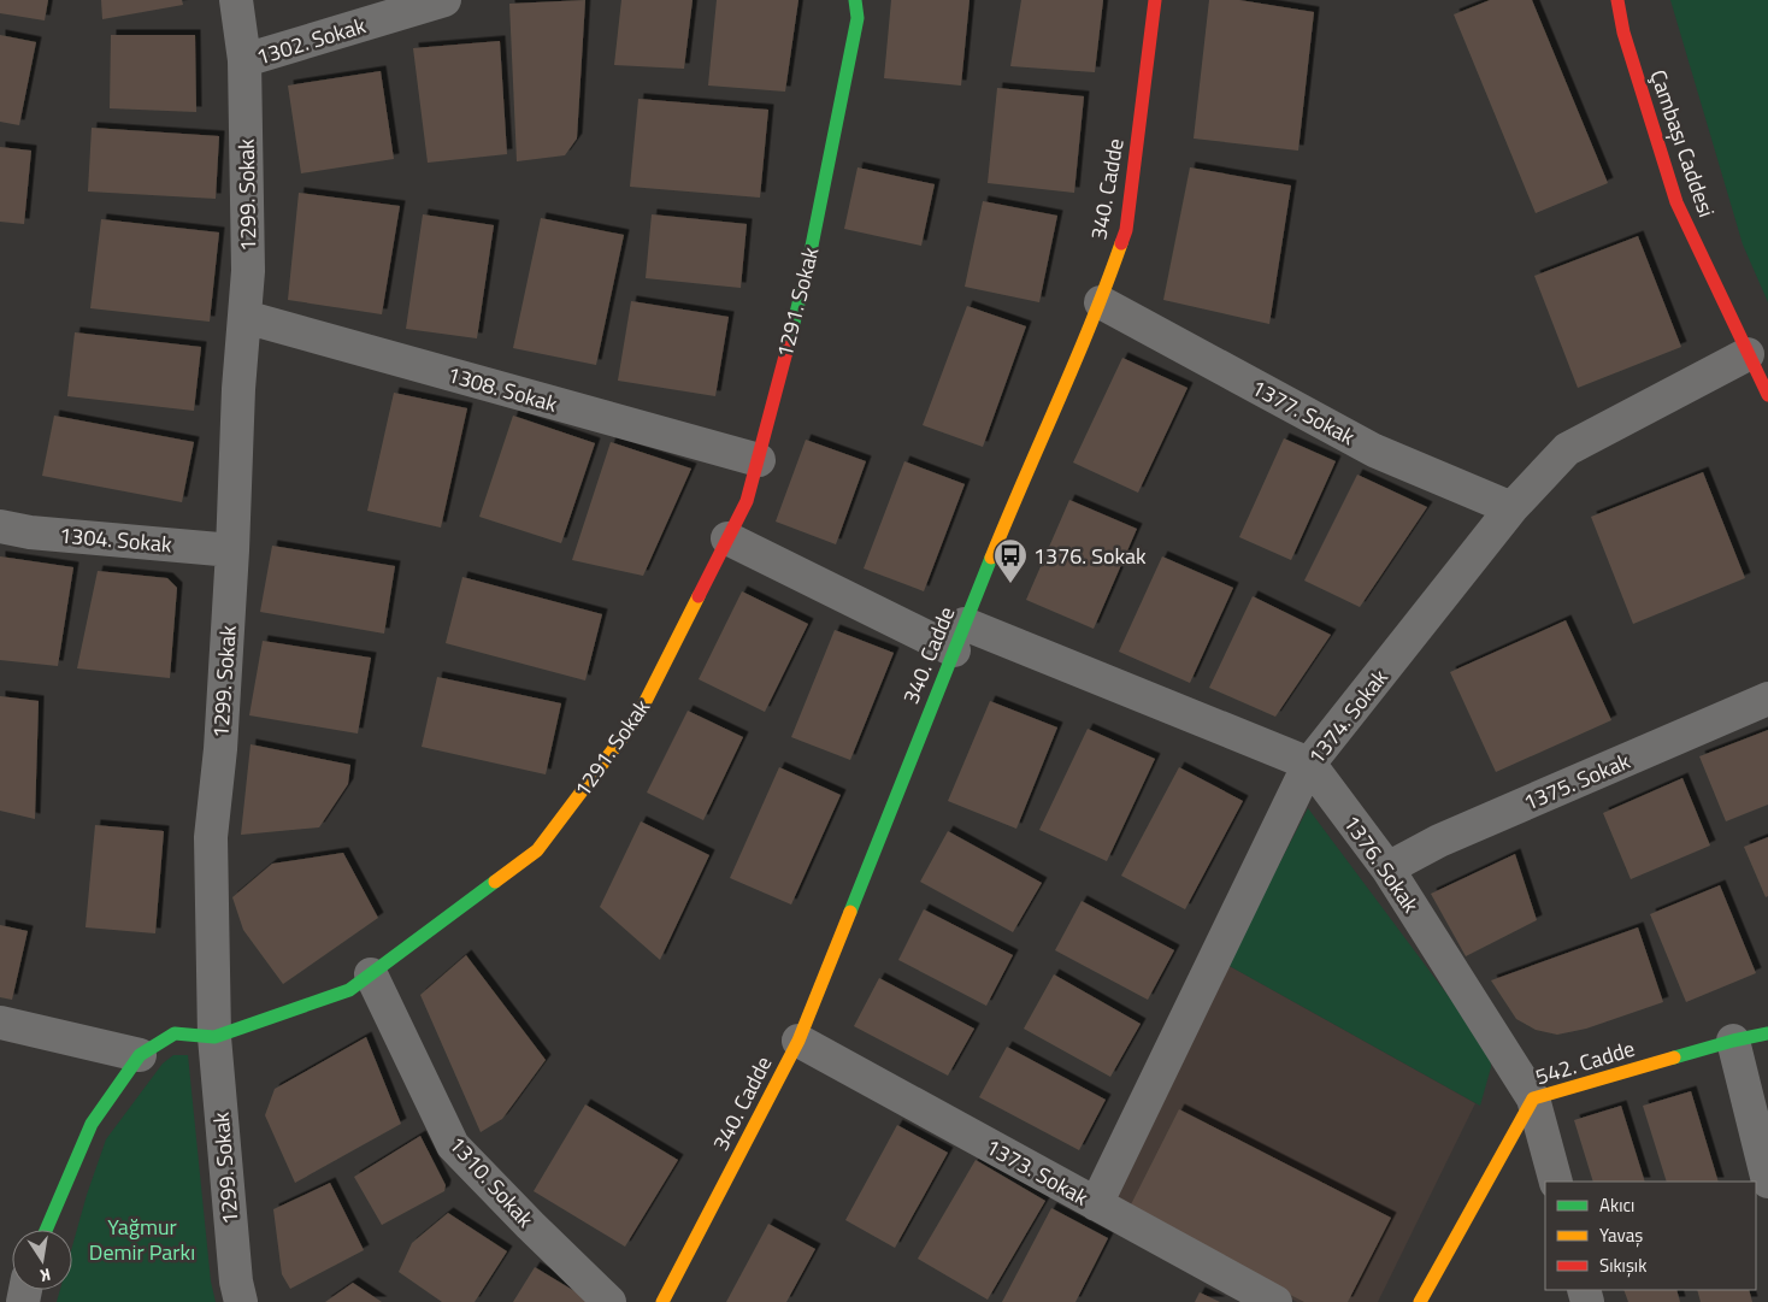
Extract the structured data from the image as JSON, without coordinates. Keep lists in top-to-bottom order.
{
  "streets": {
    "street": [
      "1302. Sokak",
      "Çambaşı Caddesi",
      "340. Cadde",
      "1299. Sokak",
      "1291. Sokak",
      "1308. Sokak",
      "1377. Sokak",
      "1304. Sokak",
      "1374. Sokak",
      "1375. Sokak",
      "1376. Sokak",
      "542. Cadde",
      "1373. Sokak",
      "1310. Sokak"
    ]
  },
  "crossings": [
    ["1302. Sokak", "1299. Sokak"],
    ["Çambaşı Caddesi", "1374. Sokak"],
    ["340. Cadde", "1377. Sokak"],
    ["340. Cadde", "1373. Sokak"],
    ["1299. Sokak", "1291. Sokak"],
    ["1299. Sokak", "1308. Sokak"],
    ["1299. Sokak", "1304. Sokak"],
    ["1291. Sokak", "1308. Sokak"],
    ["1291. Sokak", "1310. Sokak"],
    ["1377. Sokak", "1374. Sokak"],
    ["1374. Sokak", "1376. Sokak"],
    ["1374. Sokak", "1373. Sokak"],
    ["1375. Sokak", "1376. Sokak"],
    ["1376. Sokak", "542. Cadde"]
  ],
  "parks": ["Yağmur Demir Parkı"],
  "places": {
    "bus stop": ["1376. Sokak"]
  },
  "legend": ["Akıcı", "Yavaş", "Sıkışık"],
  "north": "bottom"
}
